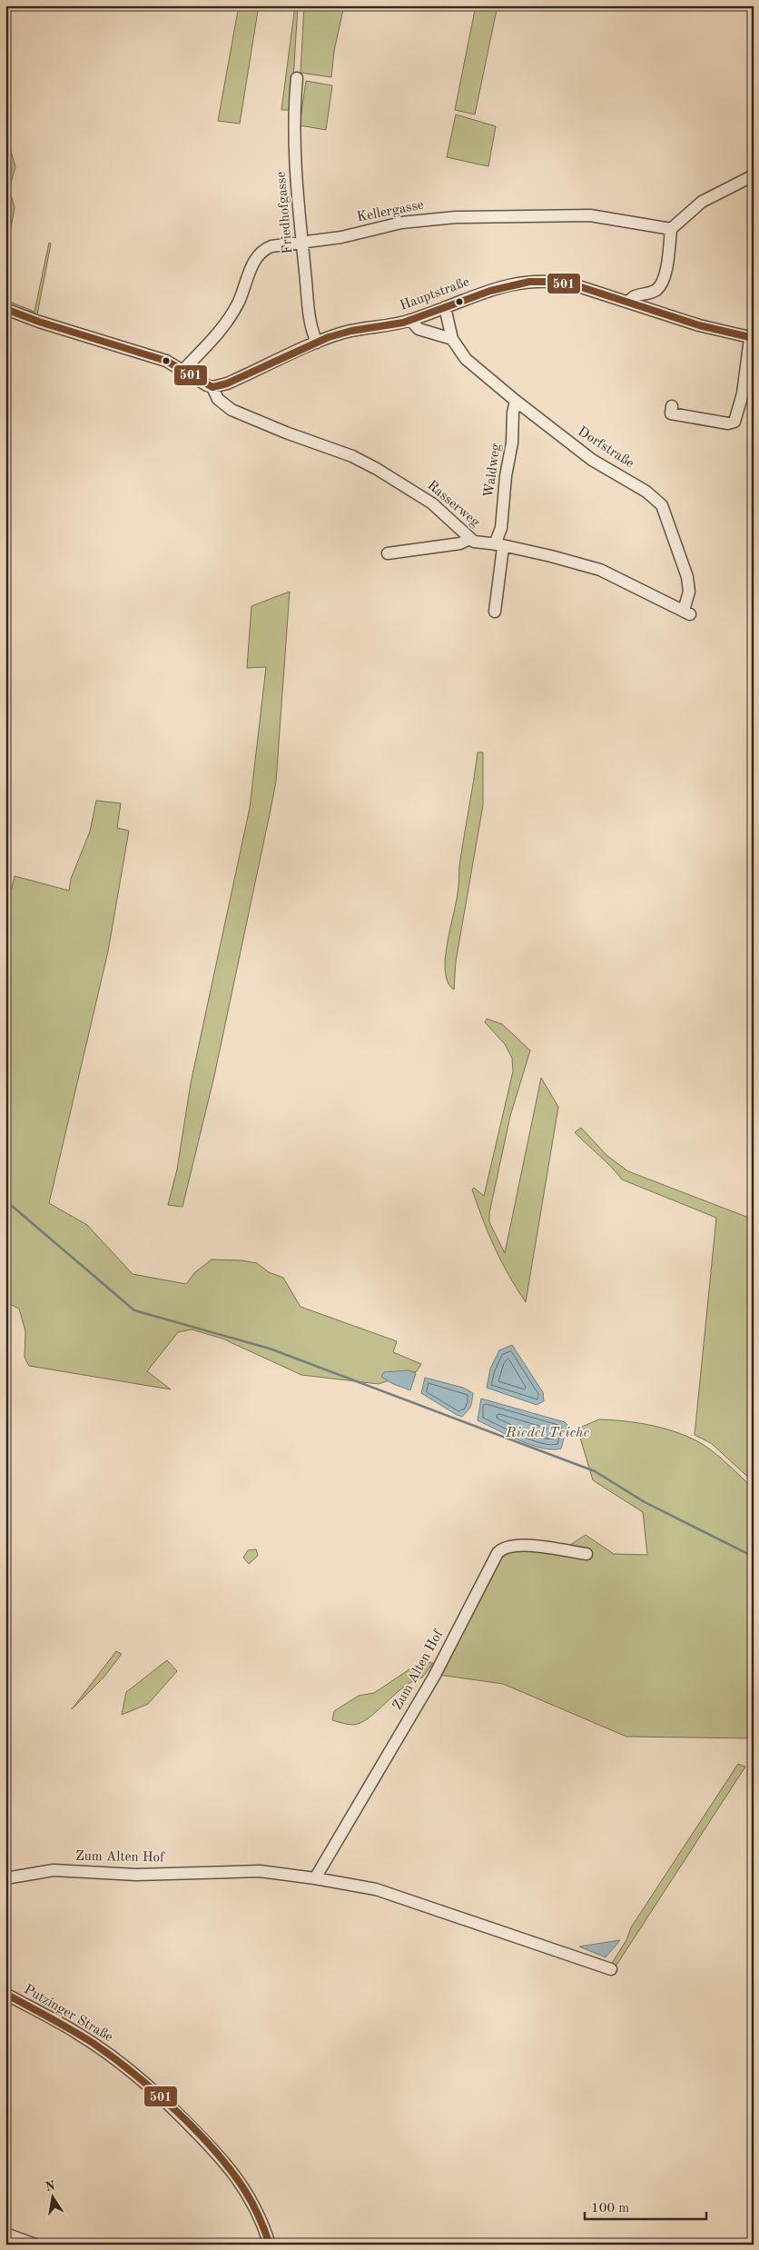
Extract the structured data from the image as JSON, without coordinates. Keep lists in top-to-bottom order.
{
  "streets": {
    "street": [
      "Kellergasse",
      "Friedhofgasse",
      "Hauptstraße",
      "Dorfstraße",
      "Waldweg",
      "Rasserweg",
      "Zum Alten Hof",
      "Putzinger Straße"
    ]
  },
  "crossings": [
    ["Kellergasse", "Friedhofgasse"],
    ["Friedhofgasse", "Hauptstraße"],
    ["Hauptstraße", "Dorfstraße"],
    ["Hauptstraße", "Rasserweg"],
    ["Dorfstraße", "Waldweg"],
    ["Dorfstraße", "Rasserweg"],
    ["Waldweg", "Rasserweg"]
  ],
  "water": ["Riedel Teiche"],
  "lines": ["transit line 501"],
  "scale_bar": "100 m",
  "north": "top"
}
